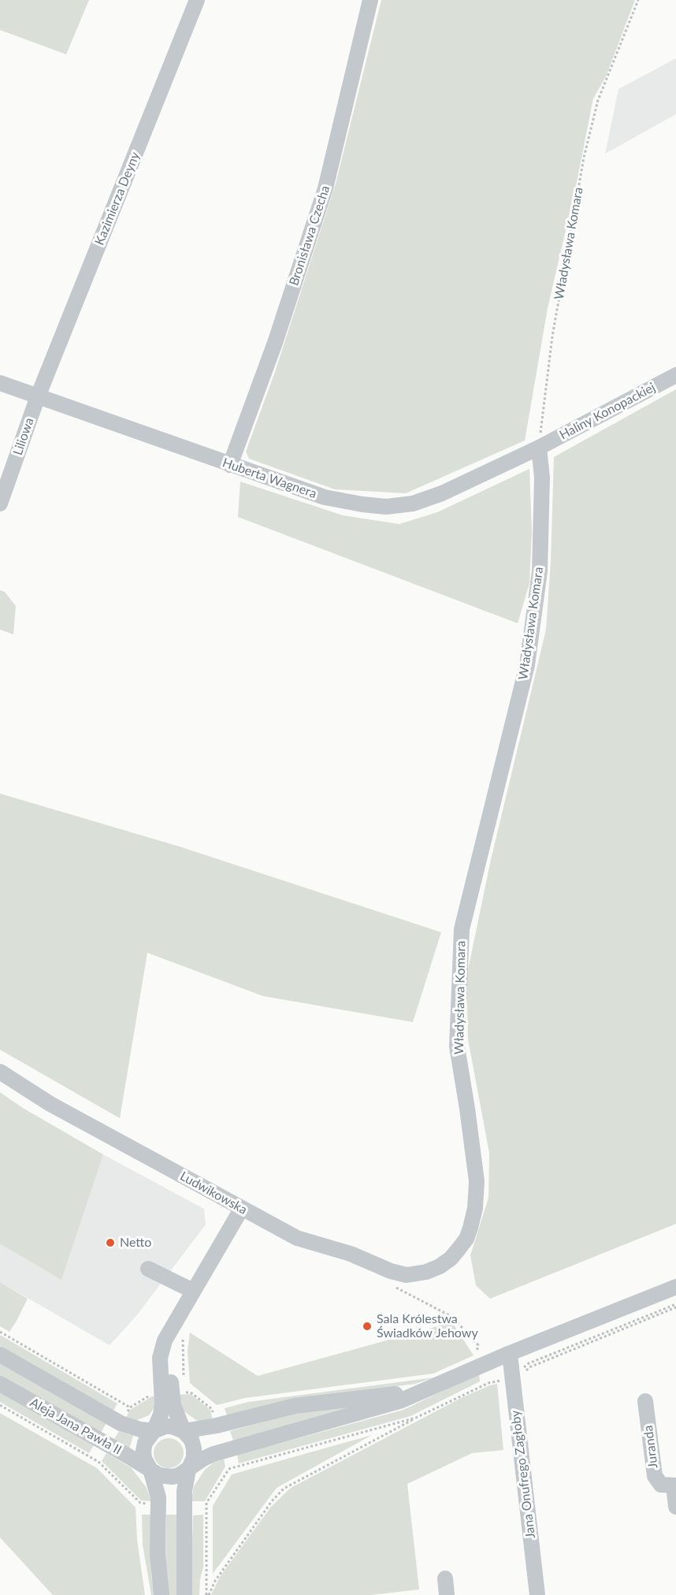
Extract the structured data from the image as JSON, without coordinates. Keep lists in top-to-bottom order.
{
  "streets": {
    "street": [
      "Kazimierza Deyny",
      "Bronisława Czecha",
      "Władysława Komara",
      "Haliny Konopackiej",
      "Liliowa",
      "Huberta Wagnera",
      "Ludwikowska",
      "Aleja Jana Pawła II",
      "Juranda",
      "Jana Onufrego Zagłoby"
    ]
  },
  "crossings": [
    ["Kazimierza Deyny", "Liliowa"],
    ["Kazimierza Deyny", "Huberta Wagnera"],
    ["Bronisława Czecha", "Huberta Wagnera"],
    ["Władysława Komara", "Haliny Konopackiej"],
    ["Władysława Komara", "Huberta Wagnera"],
    ["Władysława Komara", "Ludwikowska"],
    ["Haliny Konopackiej", "Huberta Wagnera"],
    ["Liliowa", "Huberta Wagnera"]
  ],
  "places": ["Netto", "Sala Królestwa Świadków Jehowy"]
}
